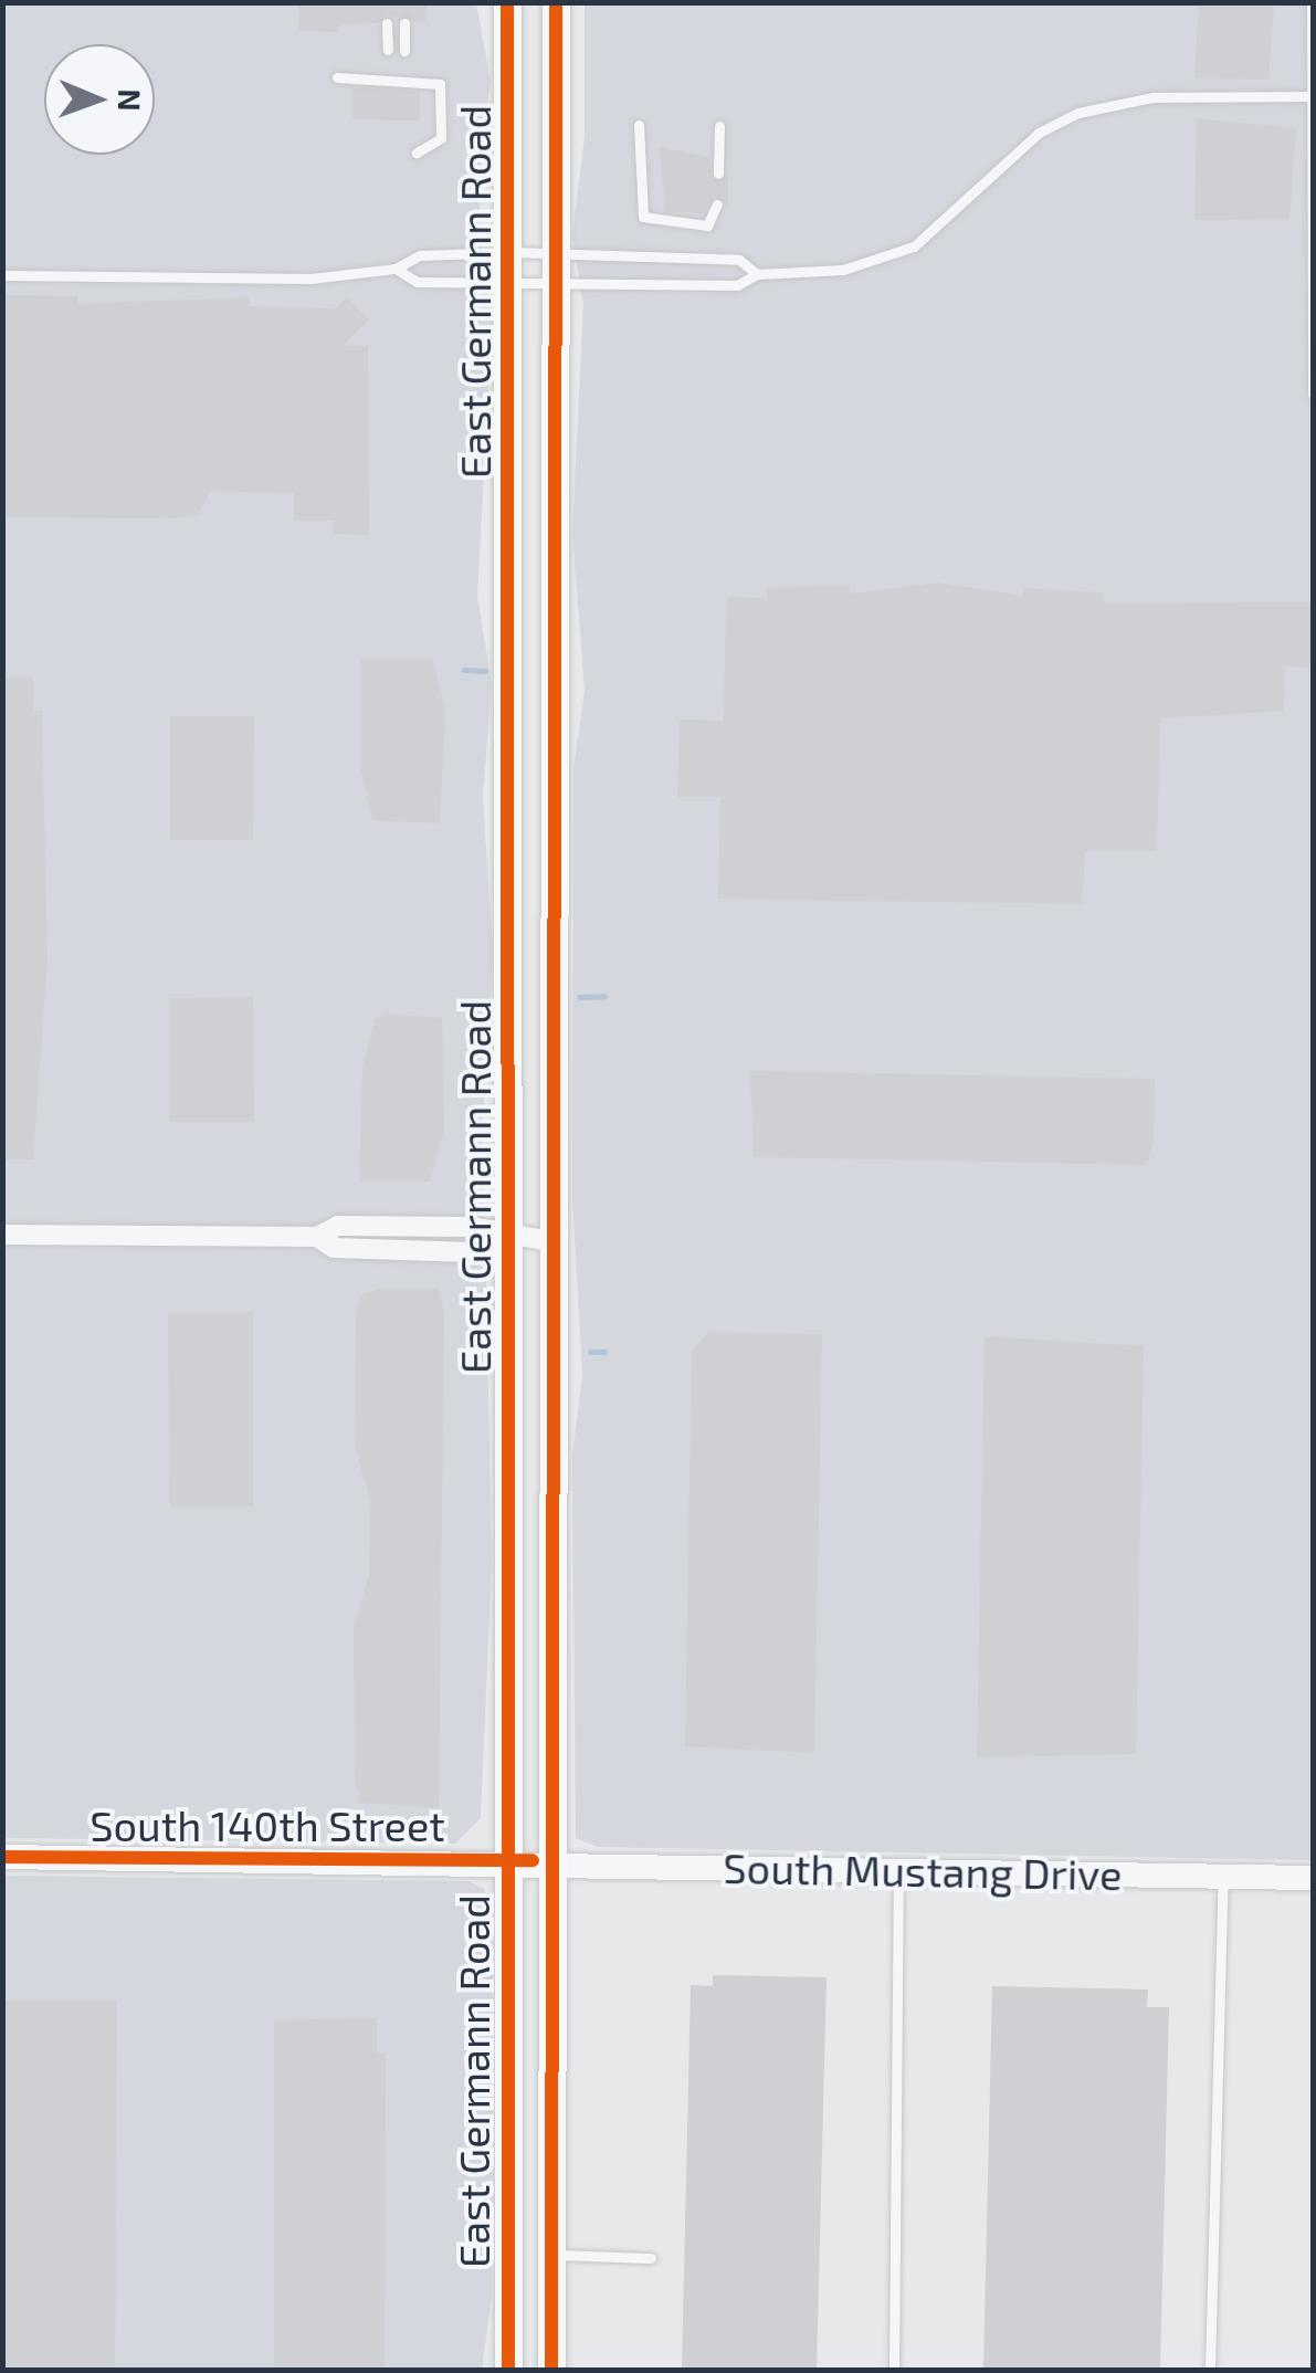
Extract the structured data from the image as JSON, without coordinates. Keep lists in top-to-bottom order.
{
  "streets": {
    "main road": ["East Germann Road"],
    "street": ["South 140th Street", "South Mustang Drive"]
  },
  "crossings": [
    ["East Germann Road", "South 140th Street"],
    ["East Germann Road", "South Mustang Drive"],
    ["South 140th Street", "South Mustang Drive"]
  ],
  "north": "right"
}
